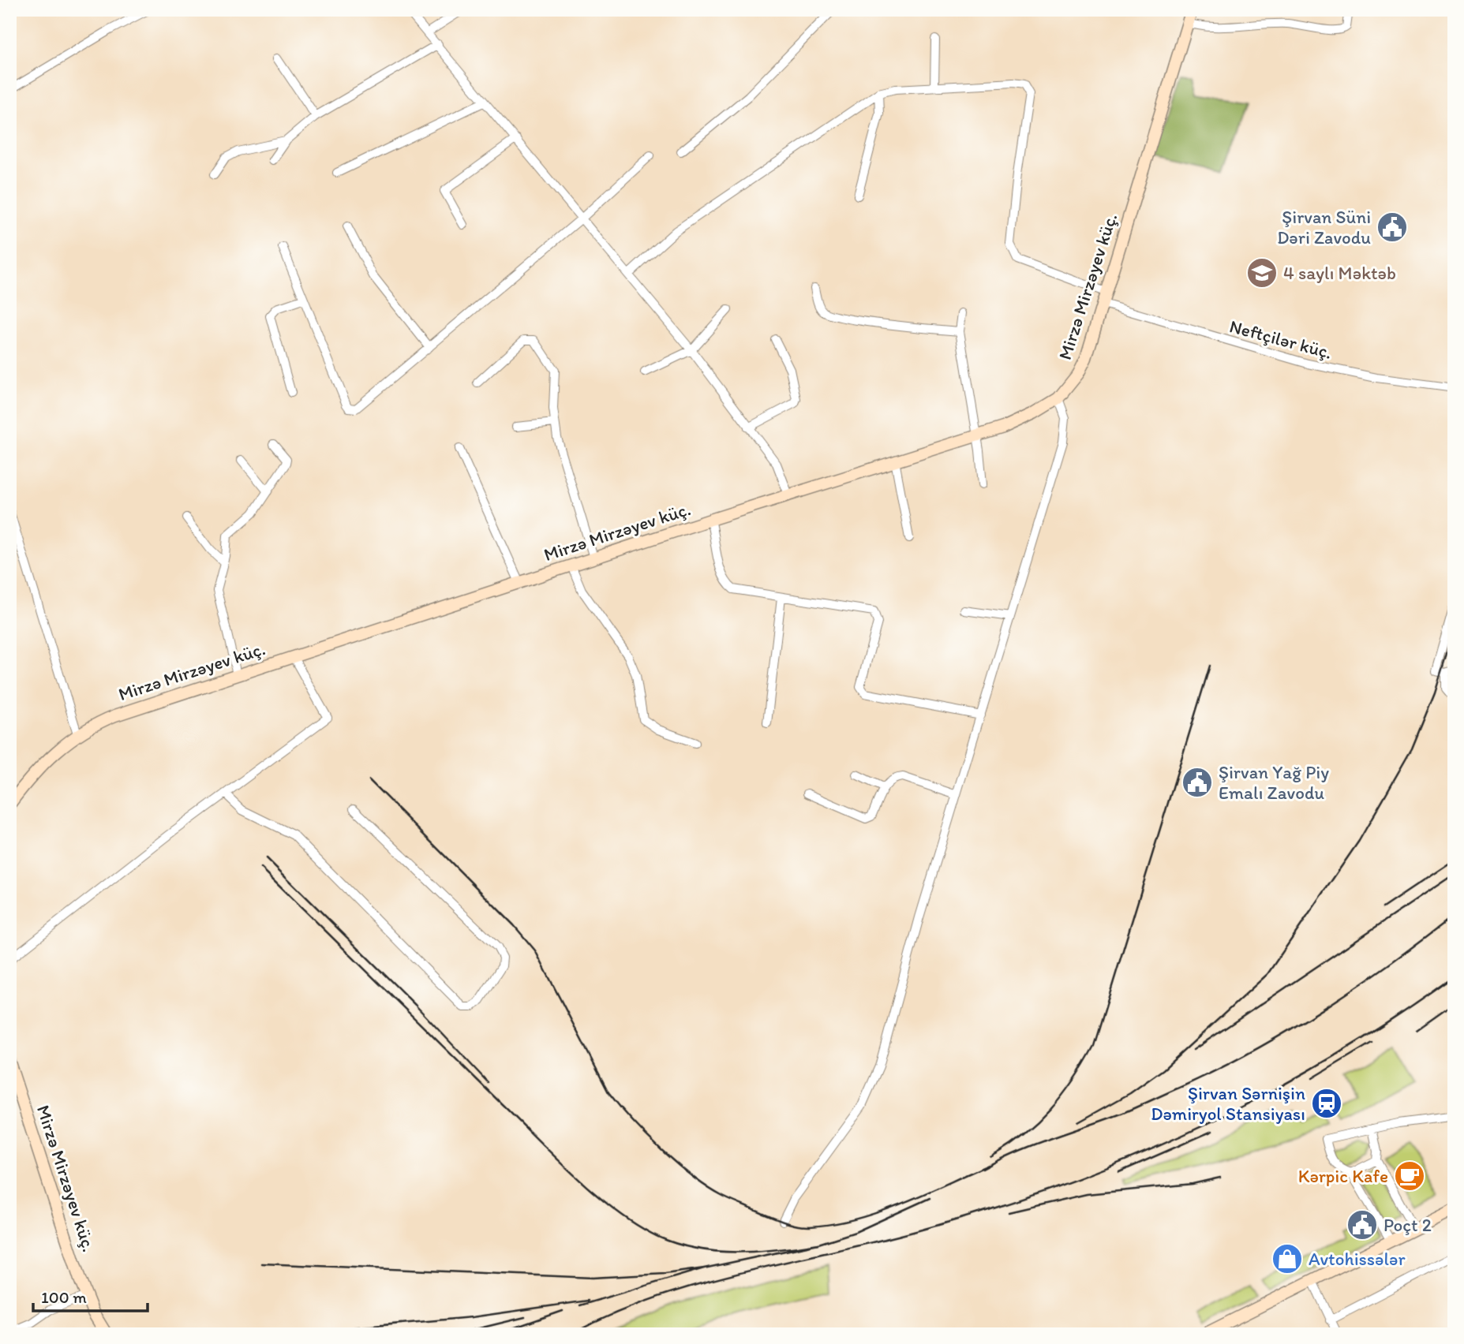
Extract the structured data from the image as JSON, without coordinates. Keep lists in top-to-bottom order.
{
  "streets": {
    "main road": ["Mirzə Mirzəyev küç."],
    "street": ["Neftçilər küç."]
  },
  "crossings": [
    ["Mirzə Mirzəyev küç.", "Neftçilər küç."]
  ],
  "places": {
    "public building": ["Şirvan Süni Dəri Zavodu", "Şirvan Yağ Piy Emalı Zavodu", "Poçt 2"],
    "school or university": ["4 saylı Məktəb"],
    "station": ["Şirvan Sərnişin Dəmiryol Stansiyası"],
    "cafe": ["Kərpic Kafe"],
    "shop": ["Avtohissələr"]
  },
  "scale_bar": "100 m"
}
